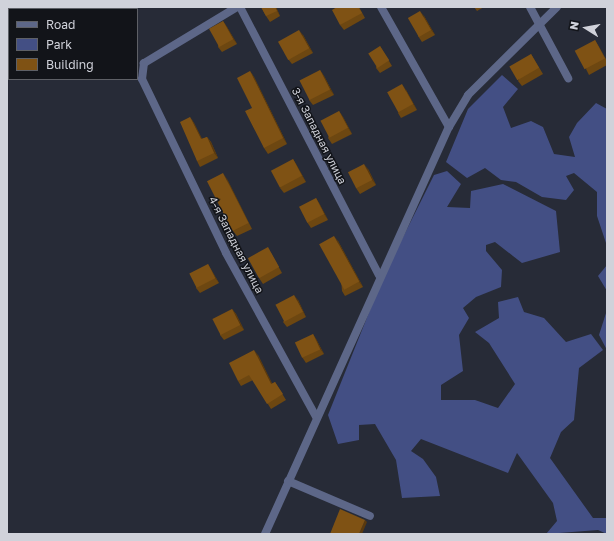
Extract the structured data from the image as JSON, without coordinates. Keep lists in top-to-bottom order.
{
  "streets": {
    "street": ["3-я Западная улица", "4-я Западная улица"]
  },
  "crossings": [
    ["3-я Западная улица", "4-я Западная улица"]
  ],
  "legend": ["Road", "Park", "Building"],
  "north": "left"
}
